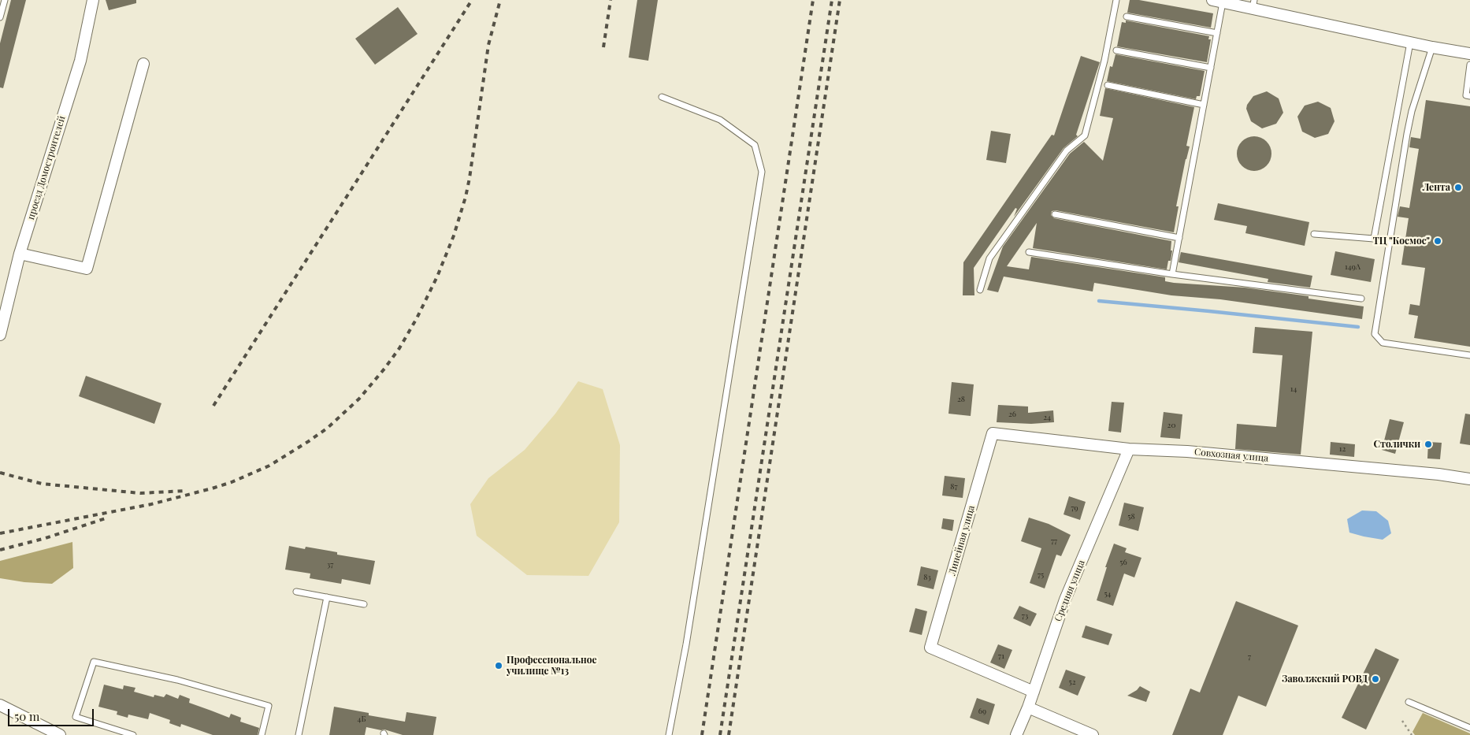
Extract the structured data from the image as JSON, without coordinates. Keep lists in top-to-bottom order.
{
  "streets": {
    "street": [
      "проезд Домостроителей",
      "Совхозная улица",
      "Линейная улица",
      "Средняя улица"
    ]
  },
  "crossings": [
    ["Совхозная улица", "Линейная улица"],
    ["Совхозная улица", "Средняя улица"],
    ["Линейная улица", "Средняя улица"]
  ],
  "places": [
    "Лента",
    "ТЦ \"Космос\"",
    "Столички",
    "Профессиональное училище №13",
    "Заволжский РОВД"
  ],
  "house_numbers": [
    "149А",
    "14",
    "28",
    "26",
    "24",
    "20",
    "12",
    "87",
    "79",
    "58",
    "77",
    "56",
    "37",
    "75",
    "83",
    "54",
    "73",
    "71",
    "7",
    "52",
    "69",
    "4Б"
  ],
  "scale_bar": "50 m"
}
